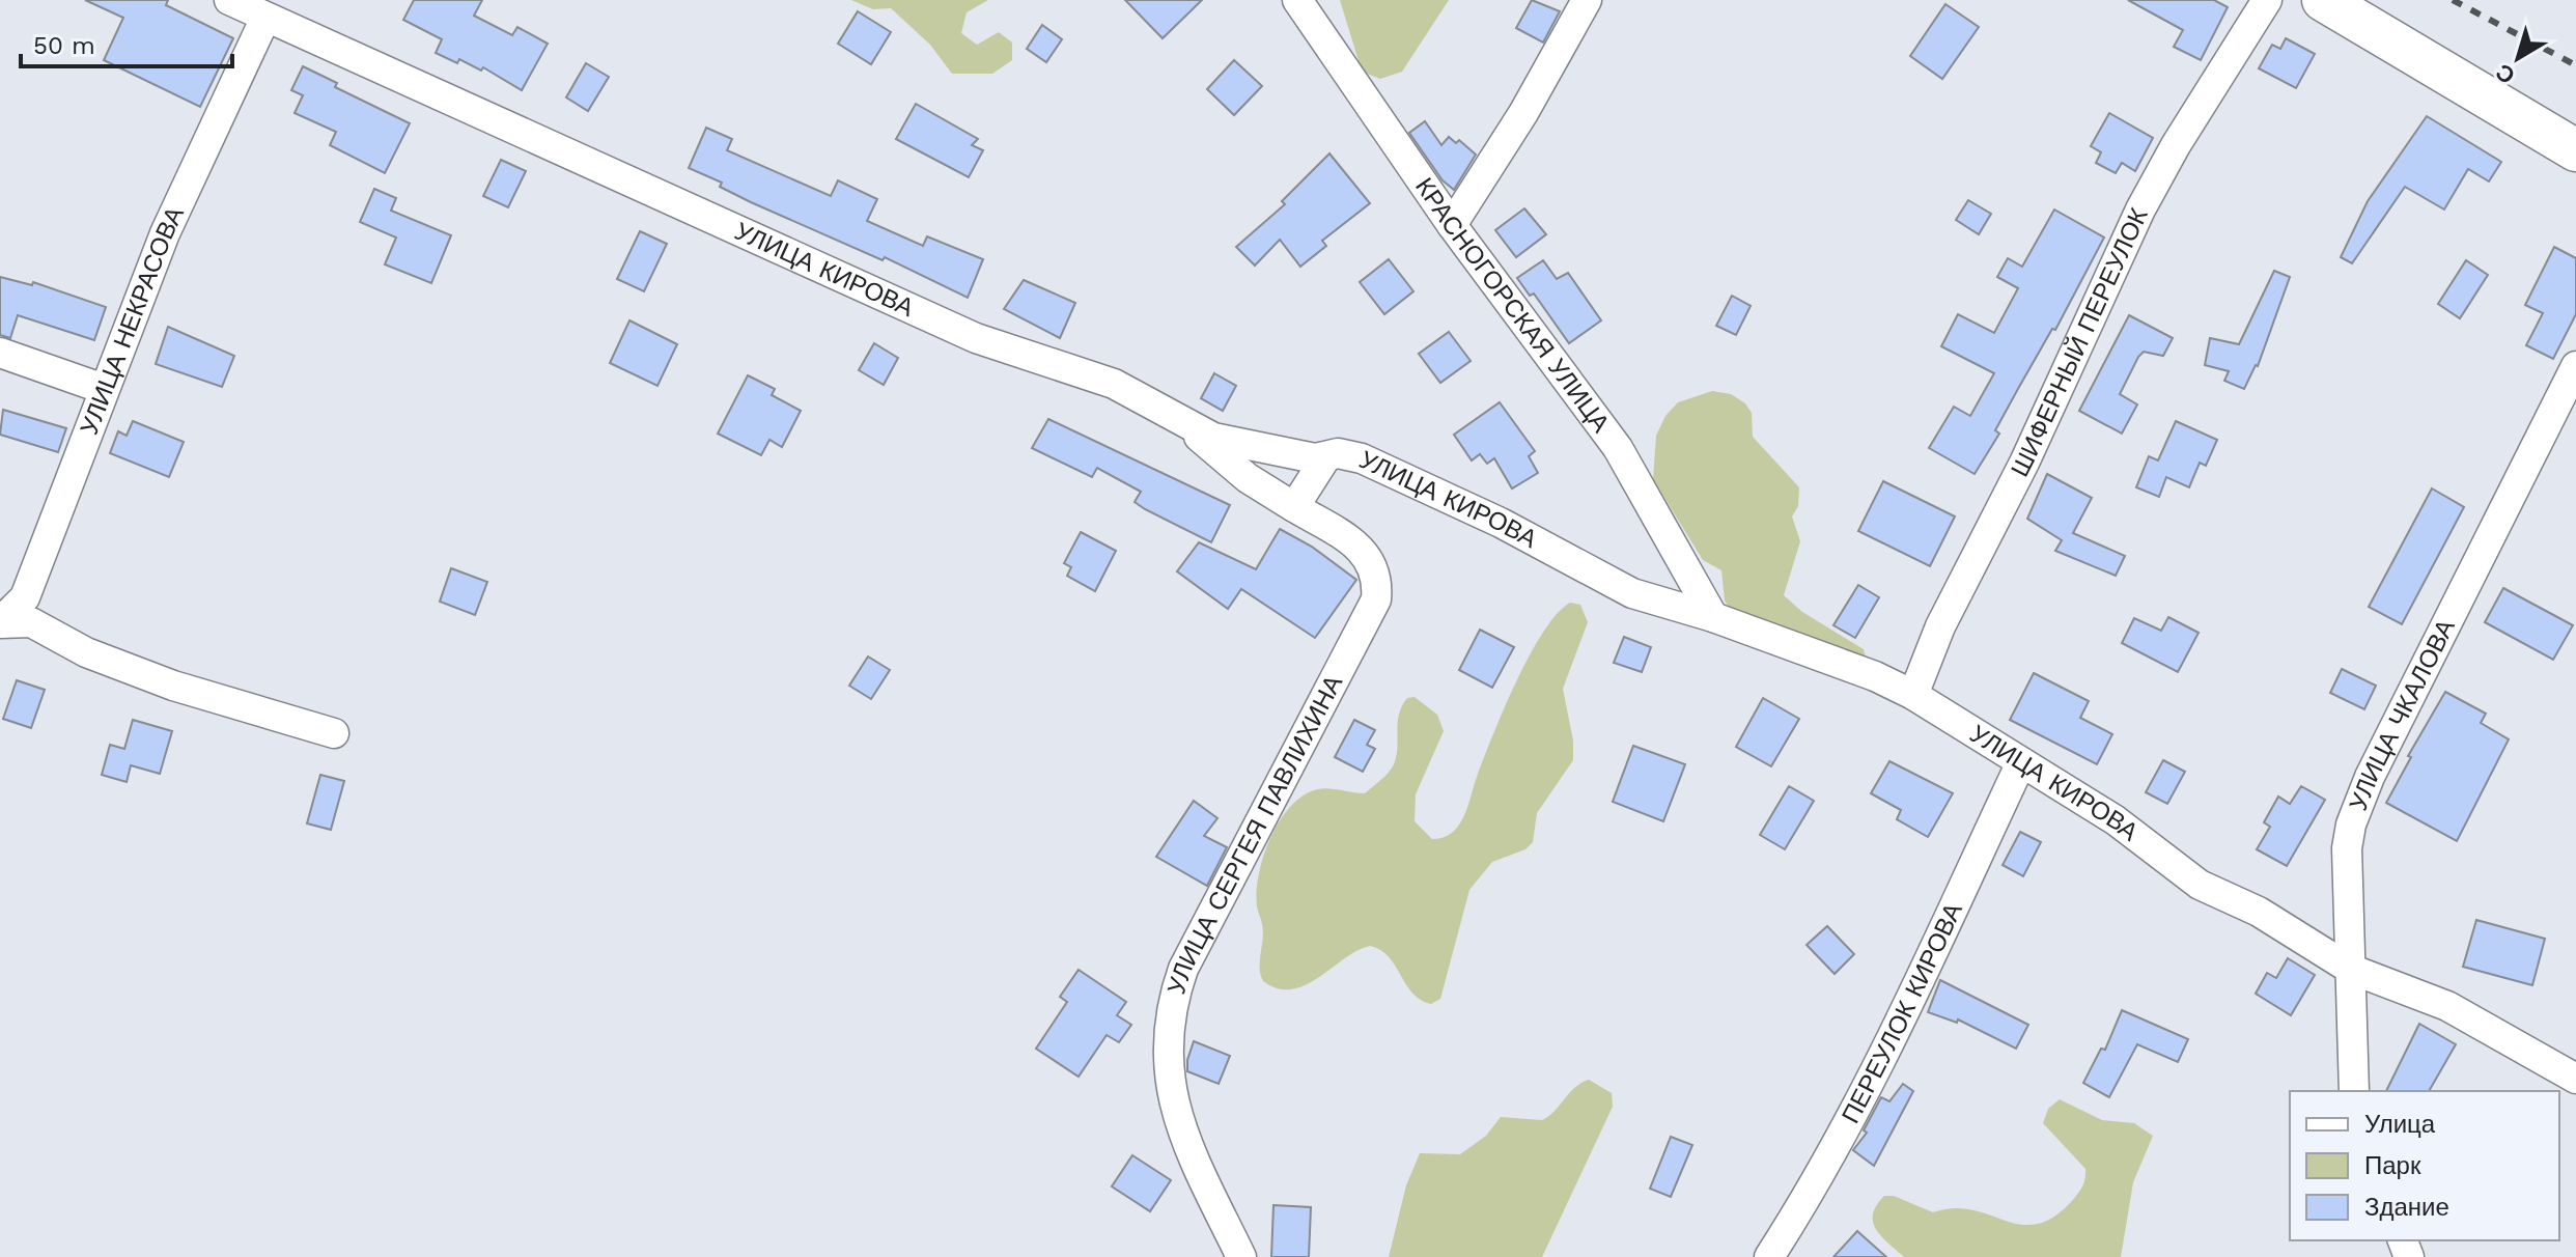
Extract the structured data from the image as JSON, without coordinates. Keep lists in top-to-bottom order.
{
  "streets": {
    "street": [
      "УЛИЦА КИРОВА",
      "КРАСНОГОРСКАЯ УЛИЦА",
      "УЛИЦА НЕКРАСОВА",
      "ШИФЕРНЫЙ ПЕРЕУЛОК",
      "УЛИЦА ЧКАЛОВА",
      "УЛИЦА СЕРГЕЯ ПАВЛИХИНА",
      "ПЕРЕУЛОК КИРОВА"
    ]
  },
  "crossings": [
    ["УЛИЦА КИРОВА", "КРАСНОГОРСКАЯ УЛИЦА"],
    ["УЛИЦА КИРОВА", "УЛИЦА НЕКРАСОВА"],
    ["УЛИЦА КИРОВА", "ШИФЕРНЫЙ ПЕРЕУЛОК"],
    ["УЛИЦА КИРОВА", "УЛИЦА ЧКАЛОВА"],
    ["УЛИЦА КИРОВА", "УЛИЦА СЕРГЕЯ ПАВЛИХИНА"],
    ["УЛИЦА КИРОВА", "ПЕРЕУЛОК КИРОВА"]
  ],
  "legend": ["Улица", "Парк", "Здание"],
  "scale_bar": "50 m",
  "north": "bottom left"
}
